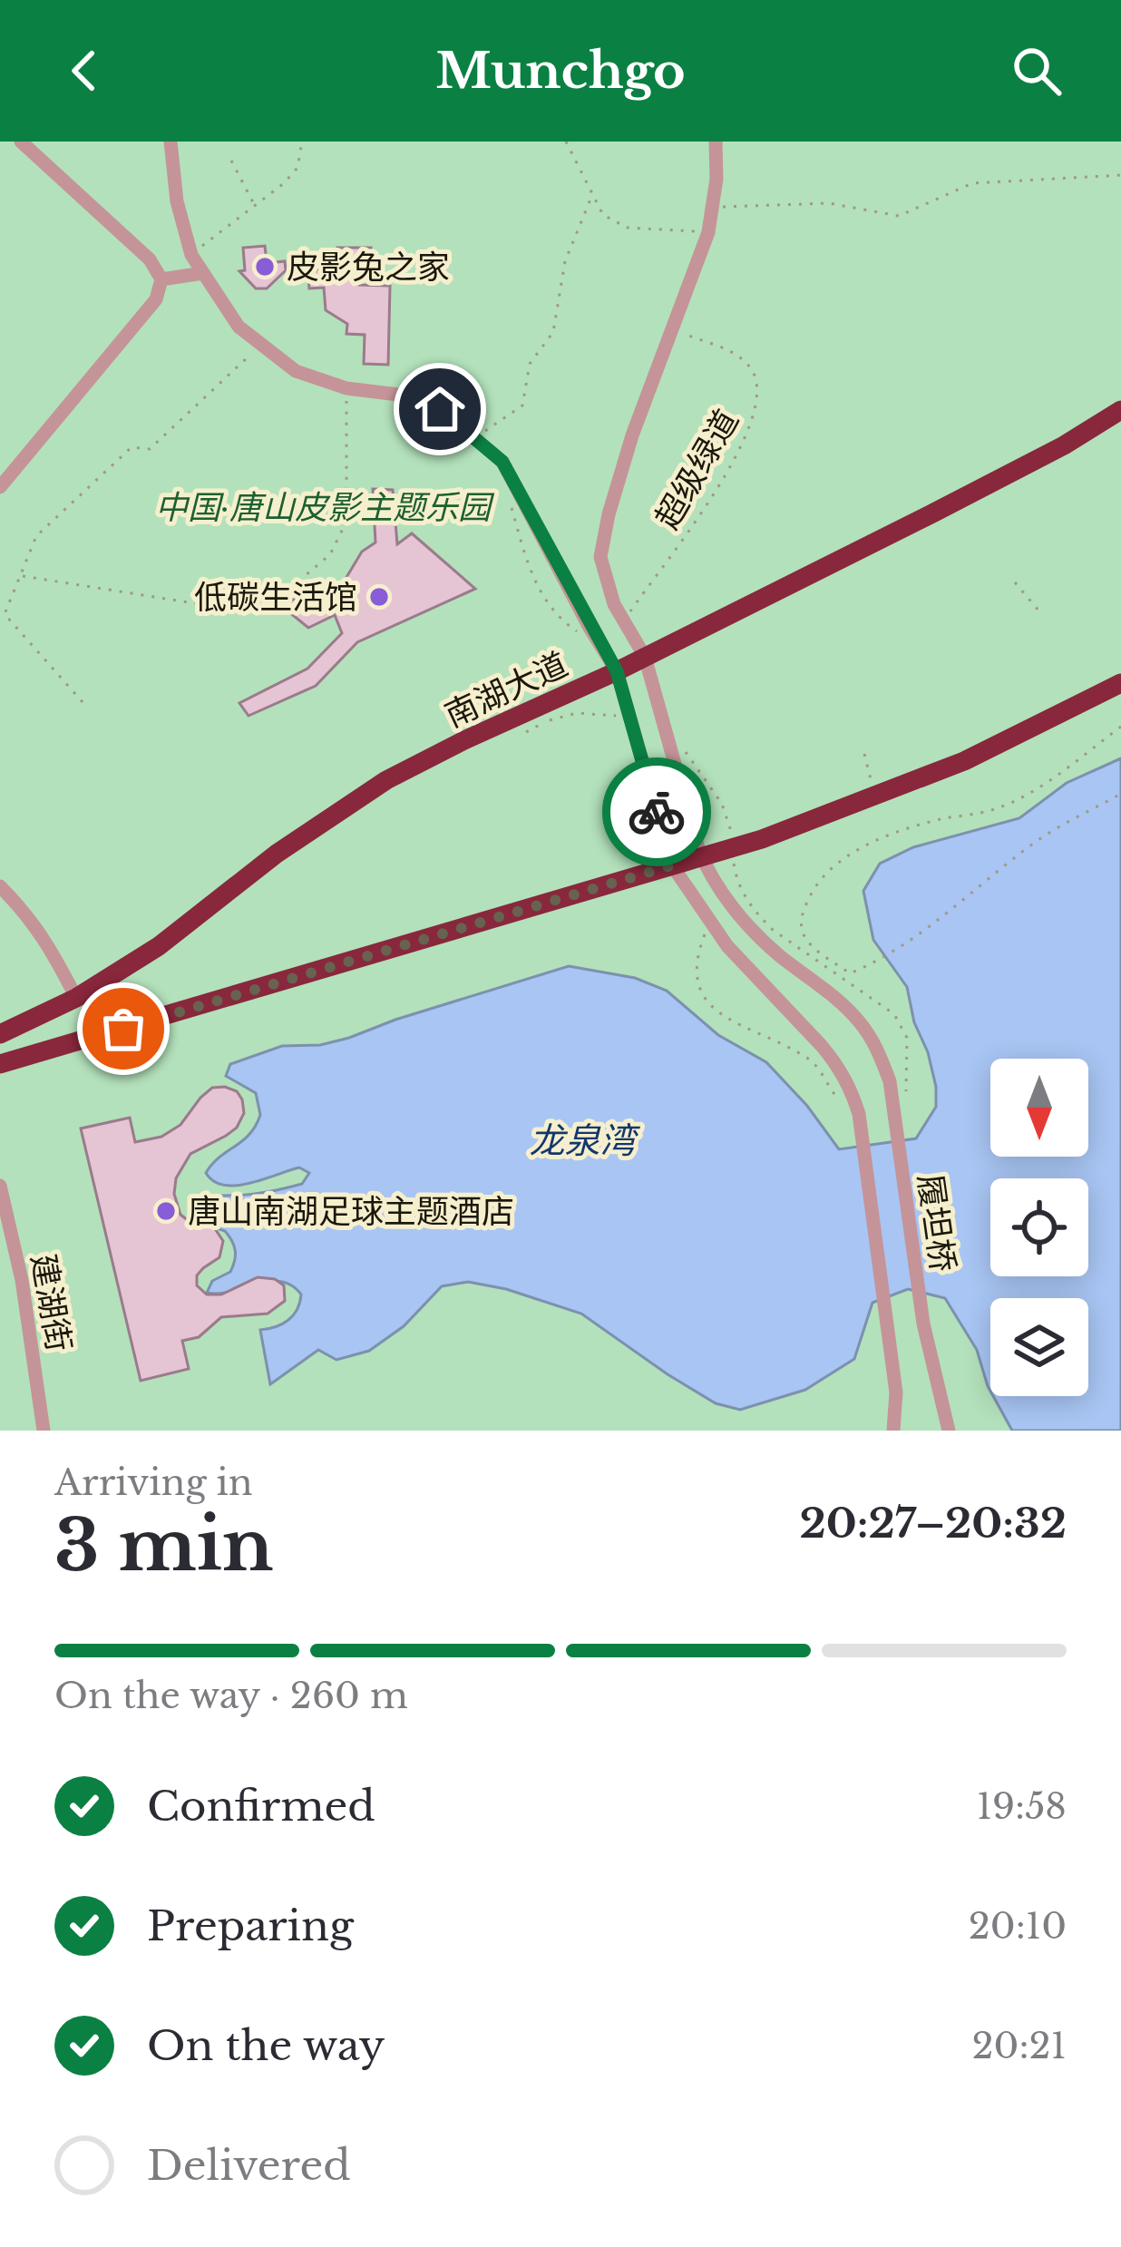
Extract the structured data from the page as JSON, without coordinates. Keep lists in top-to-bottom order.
{
  "streets": {
    "highway": ["南湖大道"],
    "street": ["履坦桥", "建湖街"],
    "path": ["超级绿道"]
  },
  "crossings": [
    ["南湖大道", "履坦桥"]
  ],
  "water": ["龙泉湾"],
  "parks": ["中国·唐山皮影主题乐园"],
  "places": ["皮影兔之家", "低碳生活馆", "唐山南湖足球主题酒店"],
  "north": "bottom",
  "page": {
    "header": "Munchgo",
    "heading": ["3 min", "Arriving in", "20:27–20:32"],
    "bar": "On the way · 260 m",
    "list": [
      ["Confirmed", "19:58"],
      ["Preparing", "20:10"],
      ["On the way", "20:21"],
      "Delivered"
    ]
  }
}
